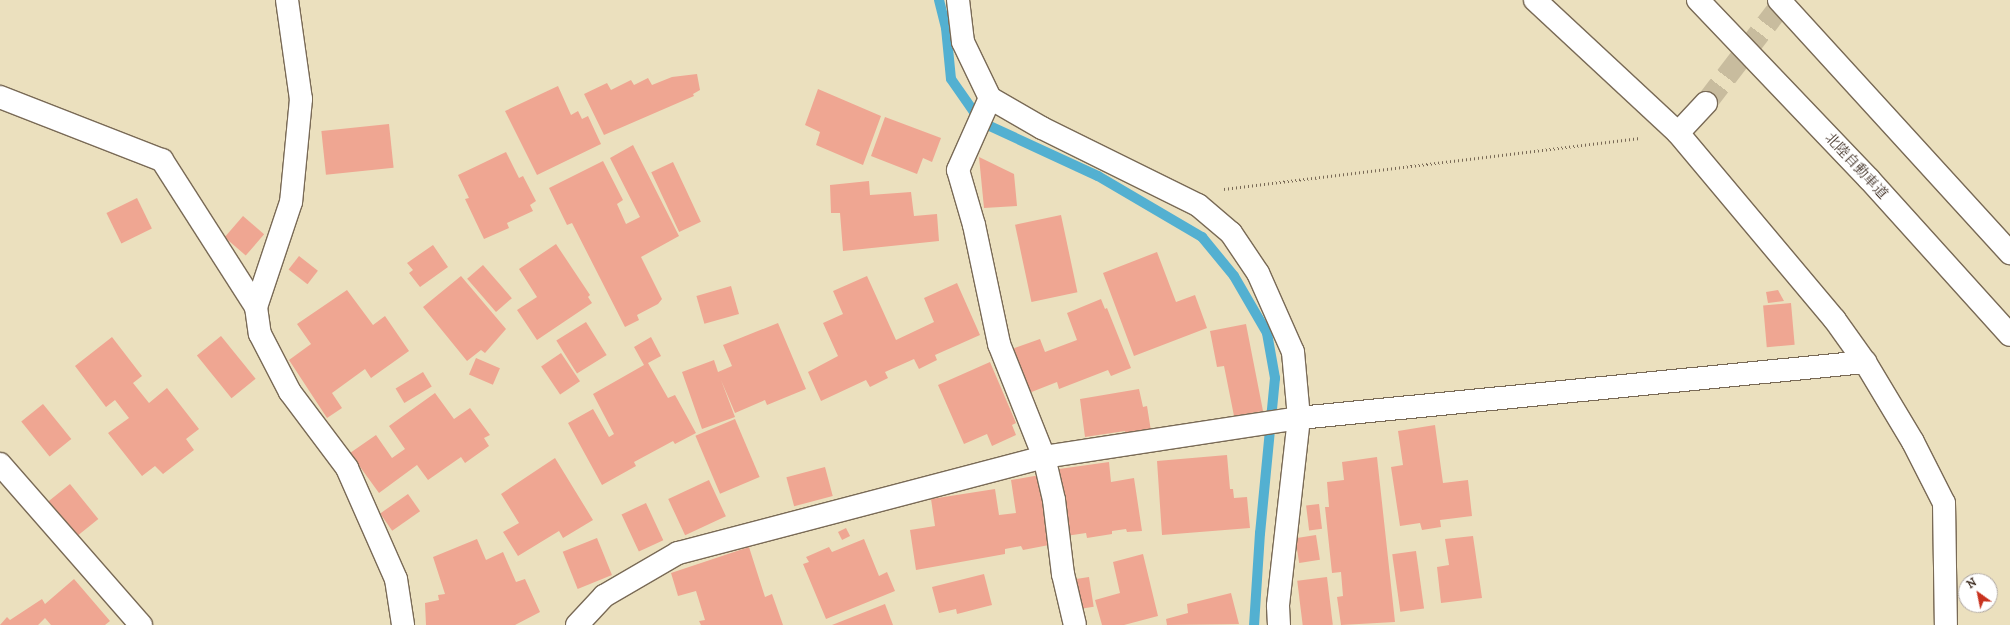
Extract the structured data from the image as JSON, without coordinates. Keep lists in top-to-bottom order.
{
  "streets": {
    "main road": ["北陸自動車道"]
  },
  "north": "top left"
}
